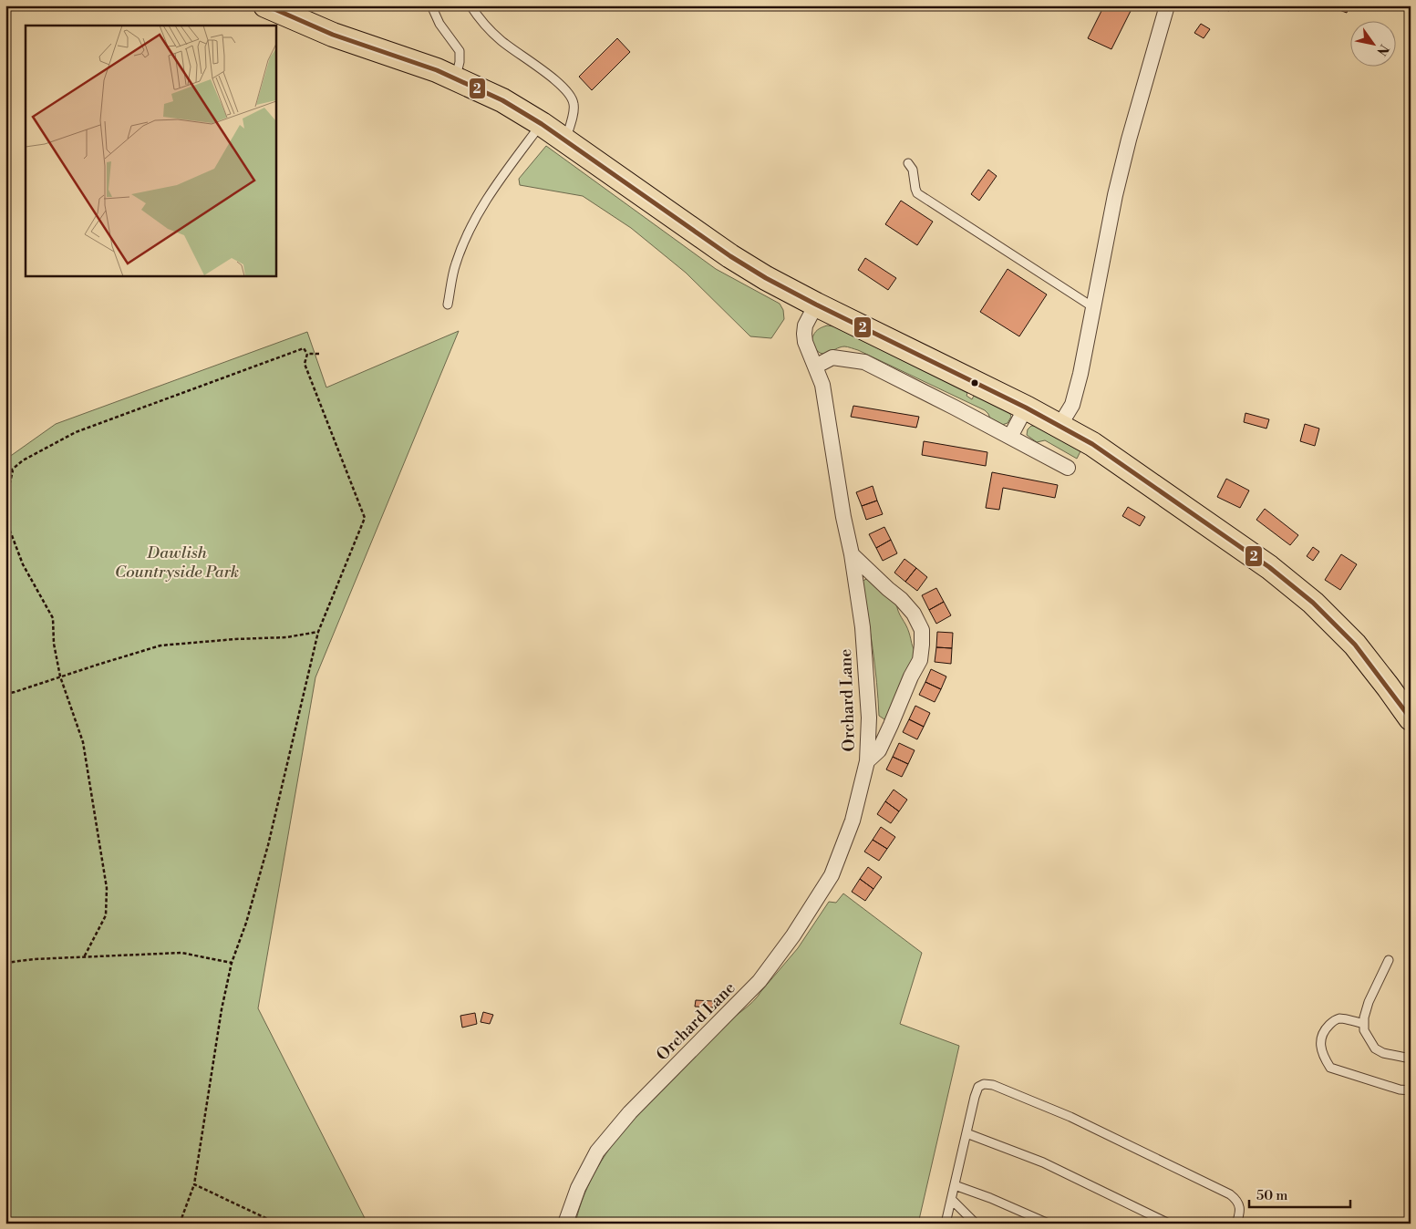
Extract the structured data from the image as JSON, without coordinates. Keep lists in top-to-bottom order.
{
  "streets": {
    "street": ["Orchard Lane"]
  },
  "parks": ["Dawlish Countryside Park"],
  "lines": ["transit line 2"],
  "scale_bar": "50 m",
  "north": "bottom right"
}
